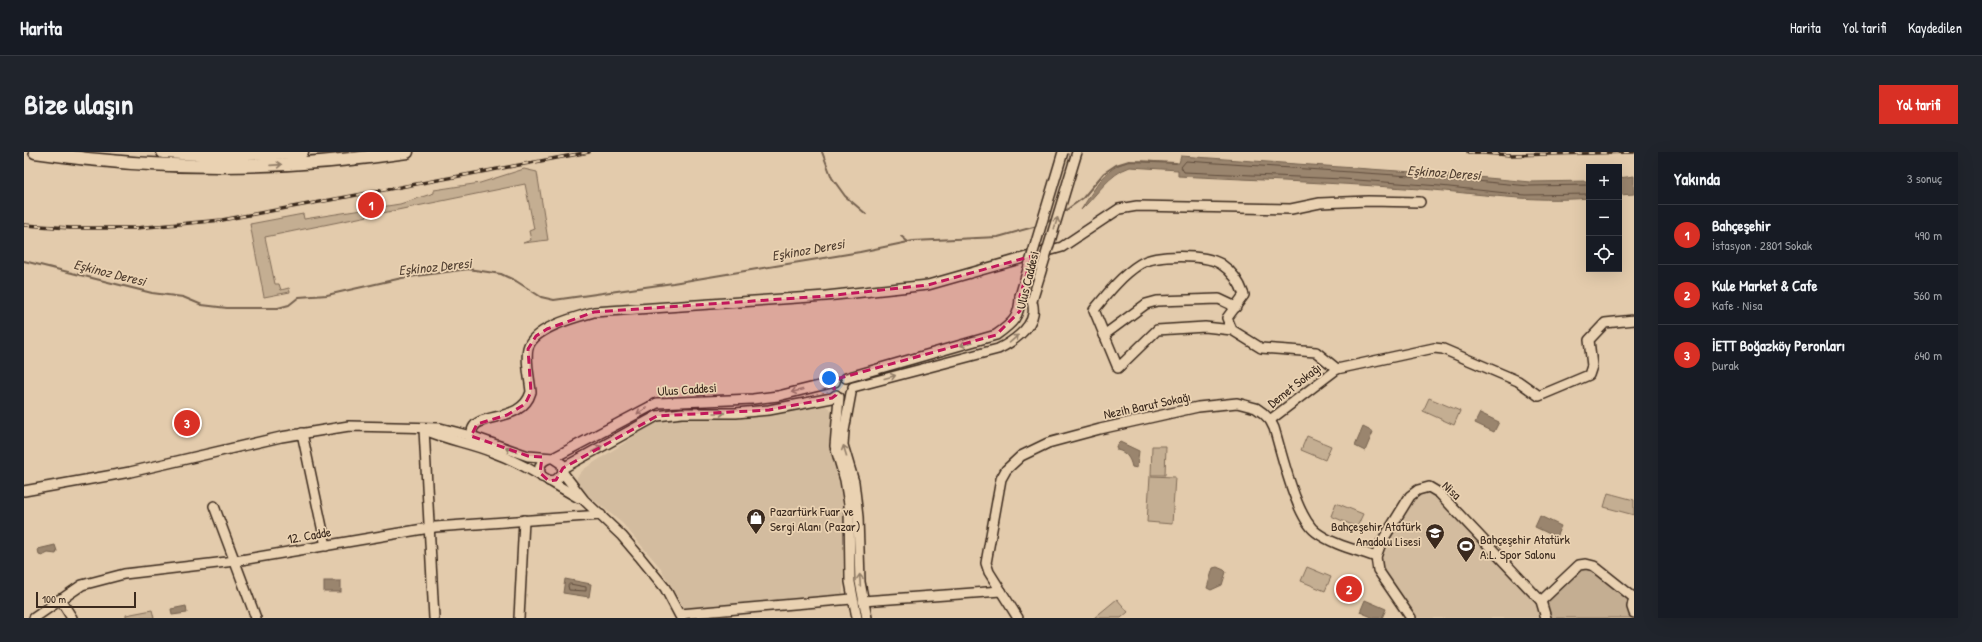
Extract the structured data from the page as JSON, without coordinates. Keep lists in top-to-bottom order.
{
  "streets": {
    "street": [
      "Ulus Caddesi",
      "Demet Sokağı",
      "Nezih Barut Sokağı",
      "Nisa",
      "12. Cadde"
    ]
  },
  "crossings": [
    ["Demet Sokağı", "Nezih Barut Sokağı"]
  ],
  "water": ["Eşkinoz Deresi"],
  "places": {
    "shop": ["Pazartürk Fuar ve Sergi Alanı (Pazar)"],
    "school or university": ["Bahçeşehir Atatürk Anadolu Lisesi"],
    "sports": ["Bahçeşehir Atatürk A.L. Spor Salonu"]
  },
  "scale_bar": "100 m",
  "page": {
    "header": "Harita",
    "nav": ["Harita", "Yol tarifi", "Kaydedilen"],
    "title": "Bize ulaşın",
    "buttons": "Yol tarifi",
    "heading": ["Yakında", "3 sonuç"],
    "map_buttons": ["+", "−"],
    "pins": ["1", "3", "2"],
    "list": [
      {
        "mark": "1",
        "name": "Bahçeşehir",
        "note": "İstasyon · 2801 Sokak",
        "value": "490 m"
      },
      {
        "mark": "2",
        "name": "Kule Market & Cafe",
        "note": "Kafe · Nisa",
        "value": "560 m"
      },
      {
        "mark": "3",
        "name": "İETT Boğazköy Peronları",
        "note": "Durak",
        "value": "640 m"
      }
    ],
    "scale": "100 m"
  }
}
